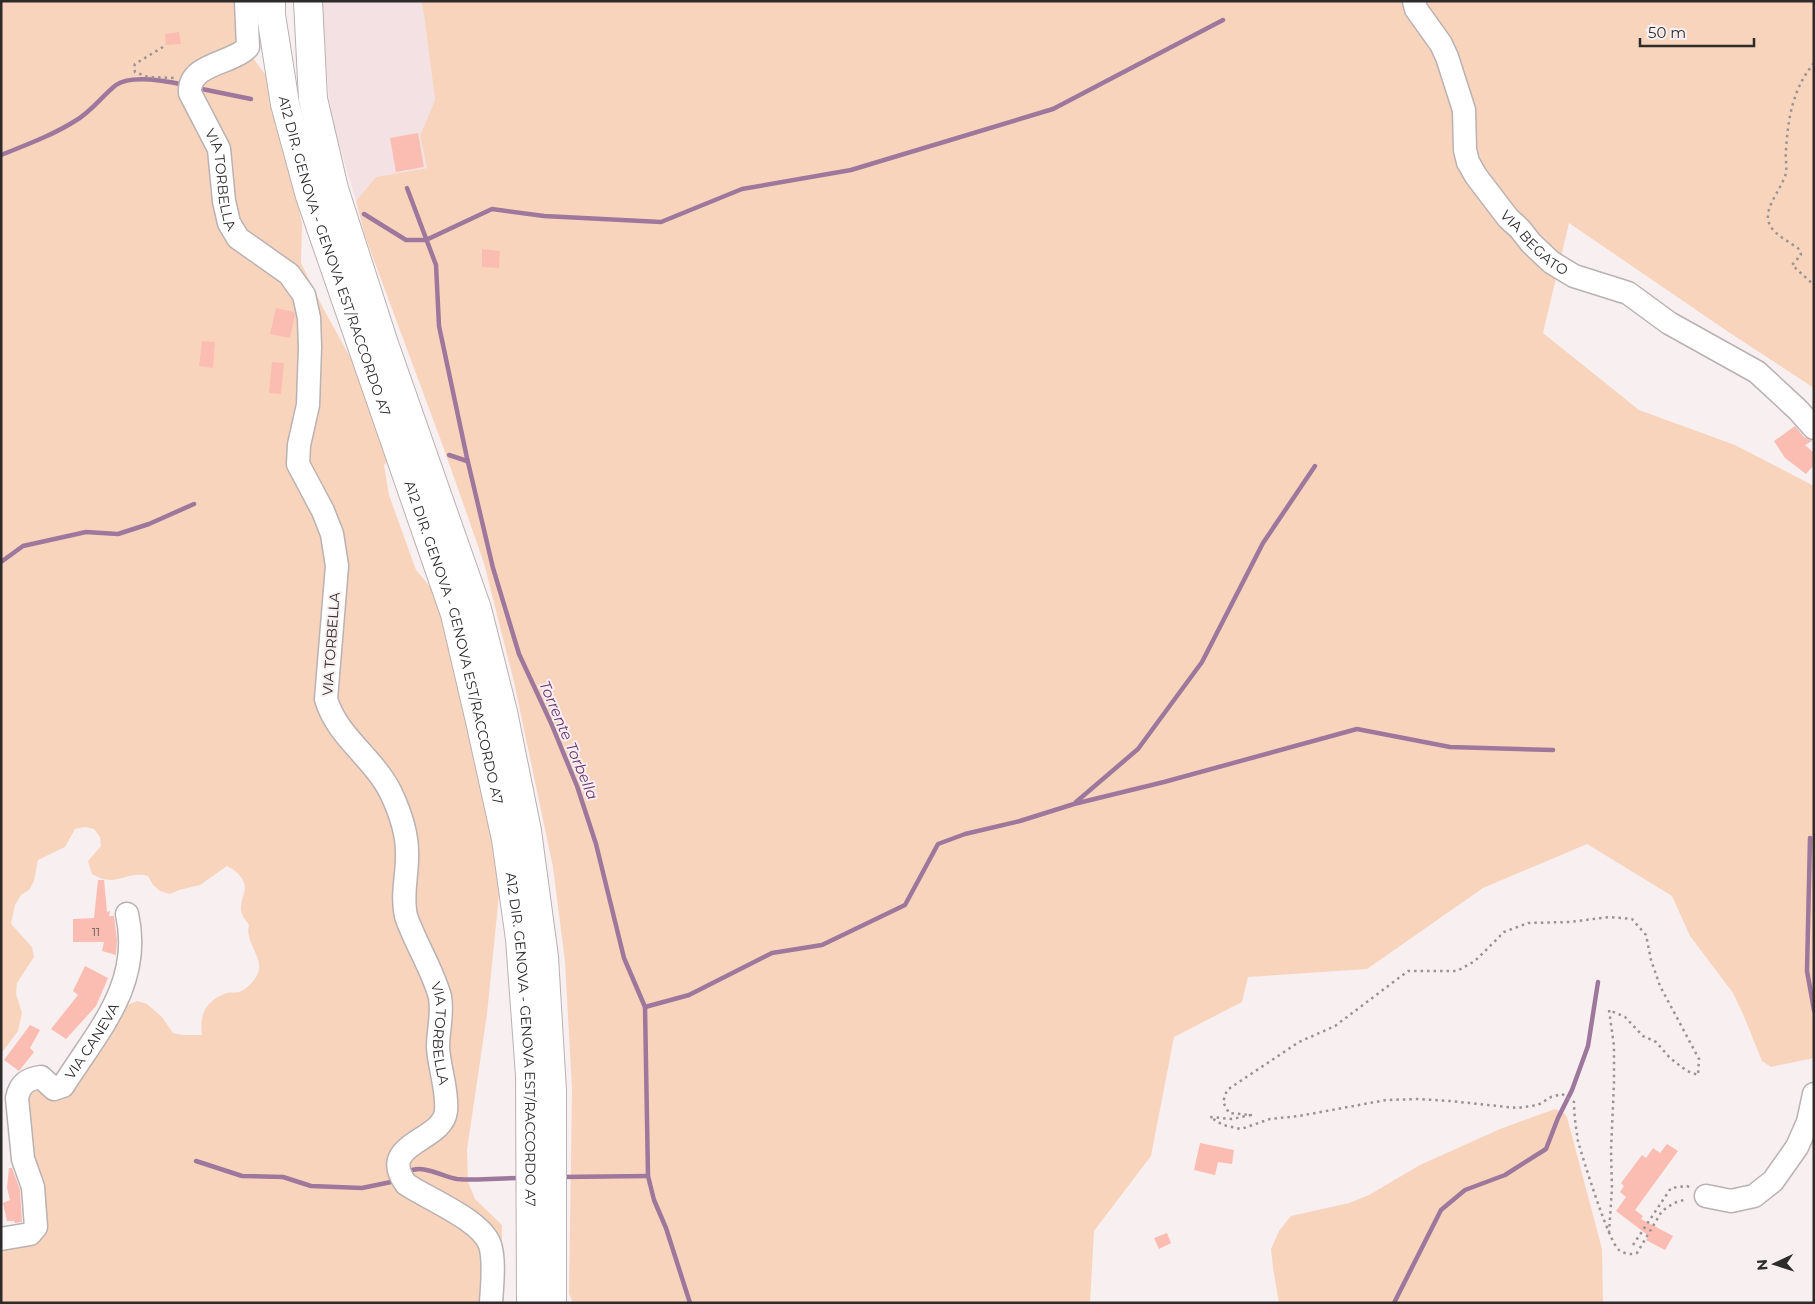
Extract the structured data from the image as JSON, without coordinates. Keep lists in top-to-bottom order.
{
  "streets": {
    "highway": ["A12 DIR. GENOVA - GENOVA EST/RACCORDO A7"],
    "street": ["VIA TORBELLA", "VIA BEGATO", "VIA CANEVA"]
  },
  "water": ["Torrente Torbella"],
  "house_numbers": ["11"],
  "scale_bar": "50 m",
  "north": "left"
}
